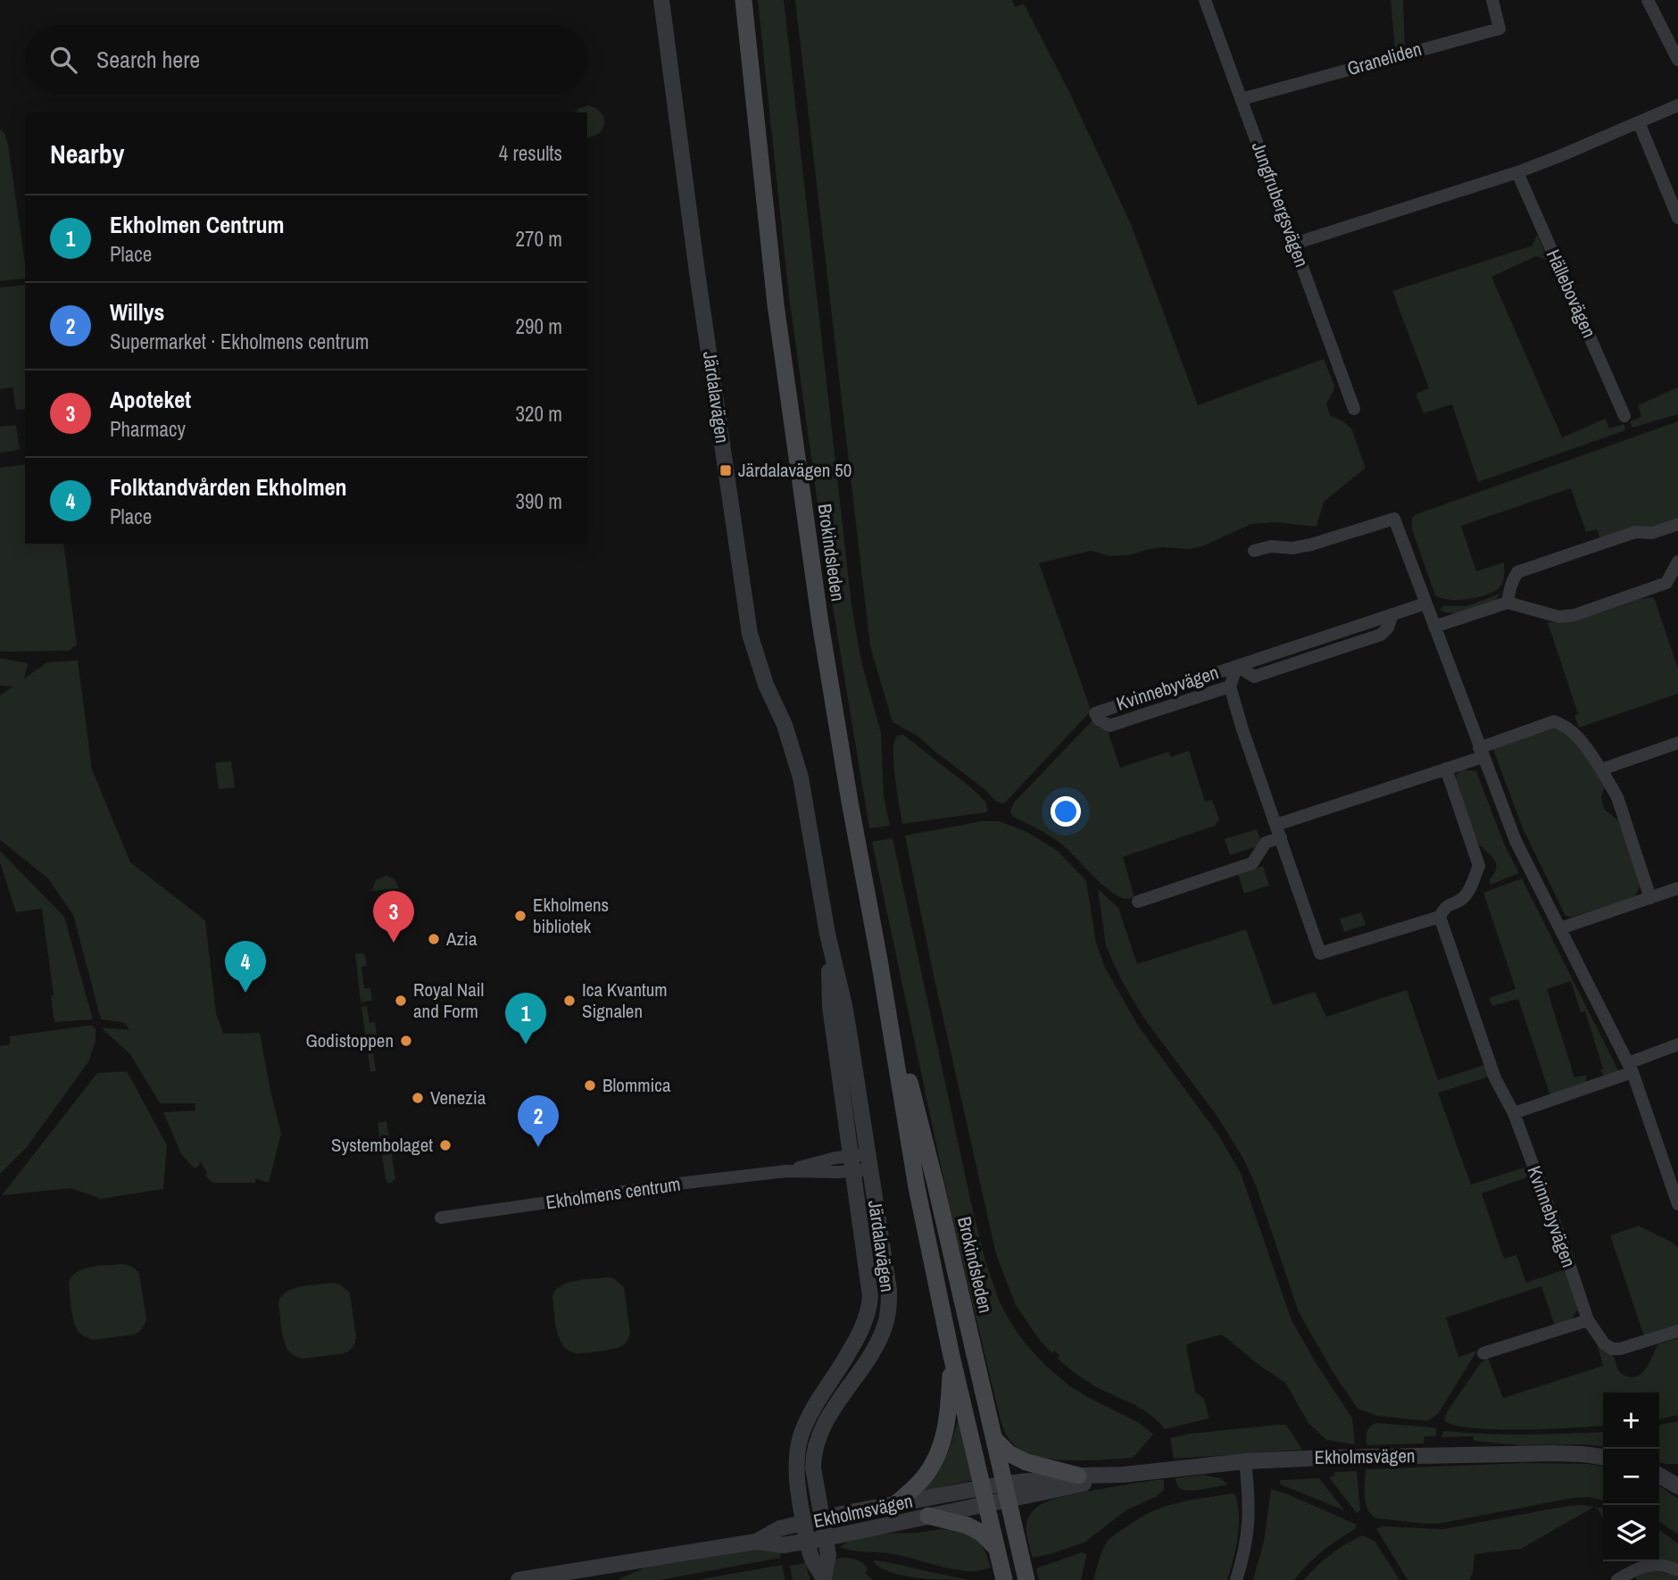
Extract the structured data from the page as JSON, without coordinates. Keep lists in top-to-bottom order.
{
  "streets": {
    "main road": ["Brokindsleden"],
    "street": [
      "Graneliden",
      "Jungfrubergsvägen",
      "Hällebovägen",
      "Järdalavägen",
      "Kvinnebyvägen",
      "Ekholmens centrum",
      "Ekholmsvägen"
    ]
  },
  "crossings": [
    ["Graneliden", "Jungfrubergsvägen"],
    ["Järdalavägen", "Ekholmens centrum"],
    ["Järdalavägen", "Ekholmsvägen"],
    ["Brokindsleden", "Ekholmsvägen"]
  ],
  "places": {
    "transit": ["Järdalavägen 50"],
    "other": [
      "Ekholmens bibliotek",
      "Azia",
      "Royal Nail and Form",
      "Ica Kvantum Signalen",
      "Godistoppen",
      "Blommica",
      "Venezia",
      "Systembolaget"
    ]
  },
  "page": {
    "search": "Search here",
    "heading": ["Nearby", "4 results"],
    "list": [
      {
        "mark": "1",
        "name": "Ekholmen Centrum",
        "note": "Place",
        "value": "270 m"
      },
      {
        "mark": "2",
        "name": "Willys",
        "note": "Supermarket · Ekholmens centrum",
        "value": "290 m"
      },
      {
        "mark": "3",
        "name": "Apoteket",
        "note": "Pharmacy",
        "value": "320 m"
      },
      {
        "mark": "4",
        "name": "Folktandvården Ekholmen",
        "note": "Place",
        "value": "390 m"
      }
    ],
    "pins": [
      "3",
      "4",
      "1",
      "2"
    ],
    "map_buttons": ["+", "−"]
  }
}
